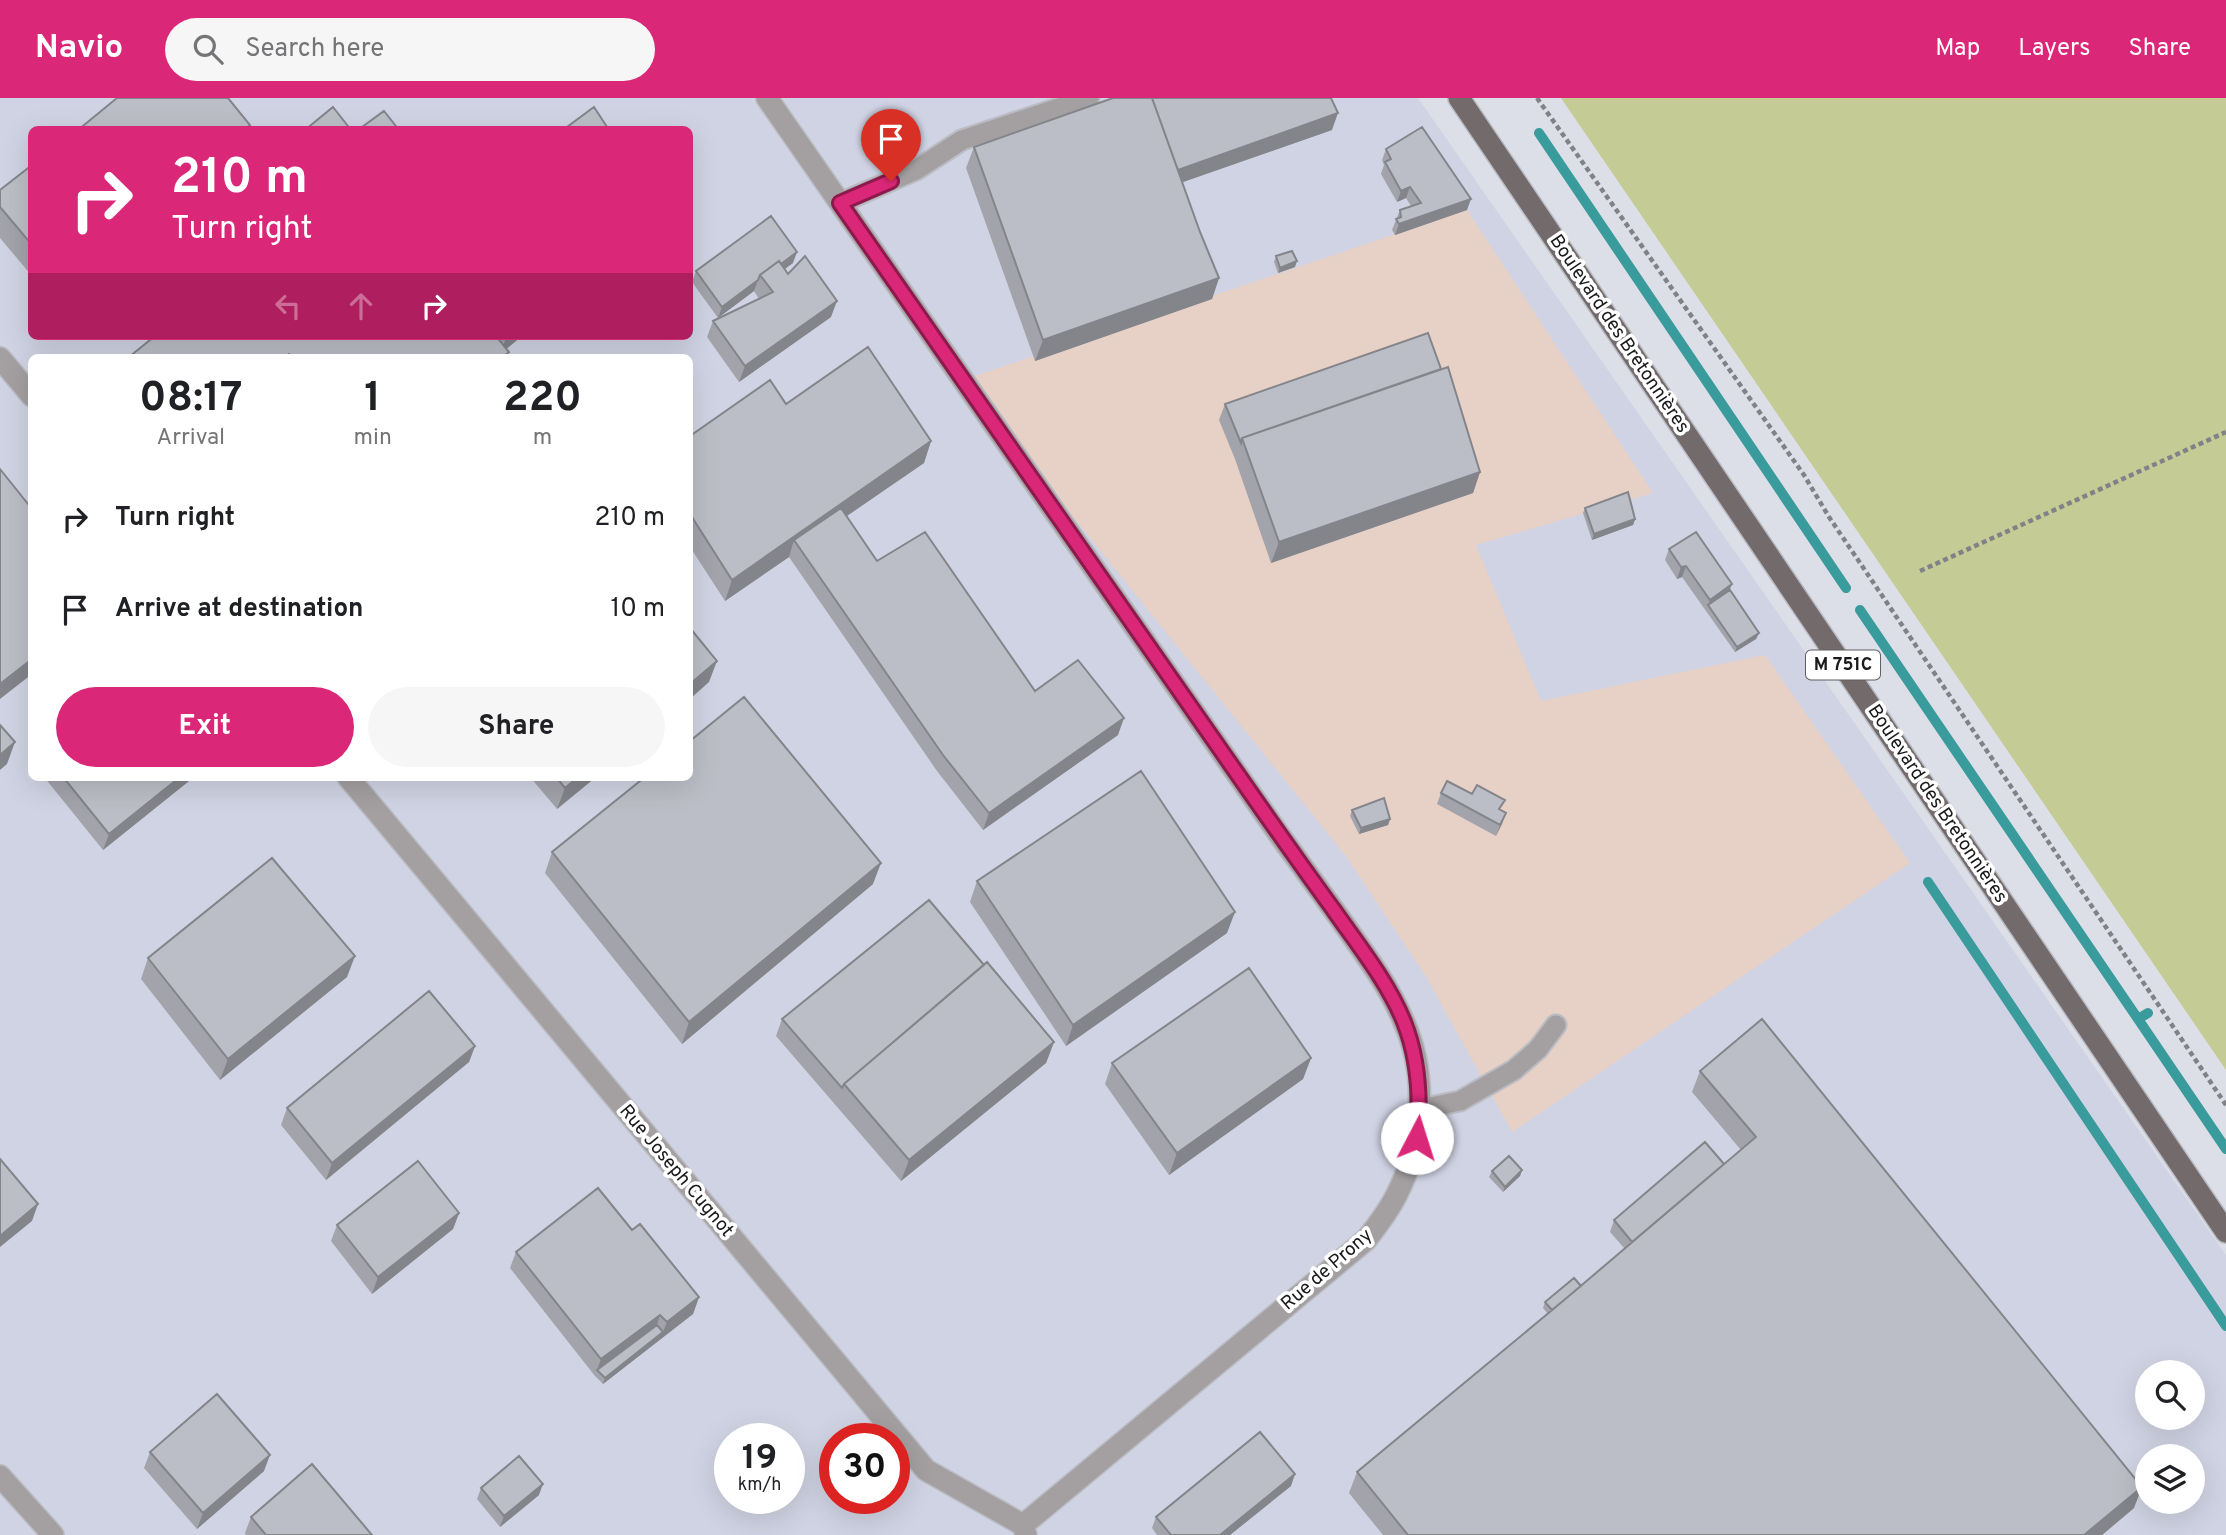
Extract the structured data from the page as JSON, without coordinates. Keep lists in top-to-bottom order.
{
  "streets": {
    "main road": ["Boulevard des Bretonnières", "M 751C"],
    "street": ["Rue Joseph Cugnot", "Rue de Prony"]
  },
  "crossings": [
    ["Rue Joseph Cugnot", "Rue de Prony"]
  ],
  "page": {
    "header": "Navio",
    "search": "Search here",
    "nav": ["Map", "Layers", "Share"],
    "turn": ["210 m", "Turn right"],
    "eta": [
      "08:17",
      "Arrival",
      "1",
      "min",
      "220",
      "m"
    ],
    "list": [
      {
        "name": "Turn right",
        "value": "210 m"
      },
      {
        "name": "Arrive at destination",
        "value": "10 m"
      }
    ],
    "buttons": ["Exit", "Share"],
    "speed": "19 km/h",
    "limit": "30"
  }
}
